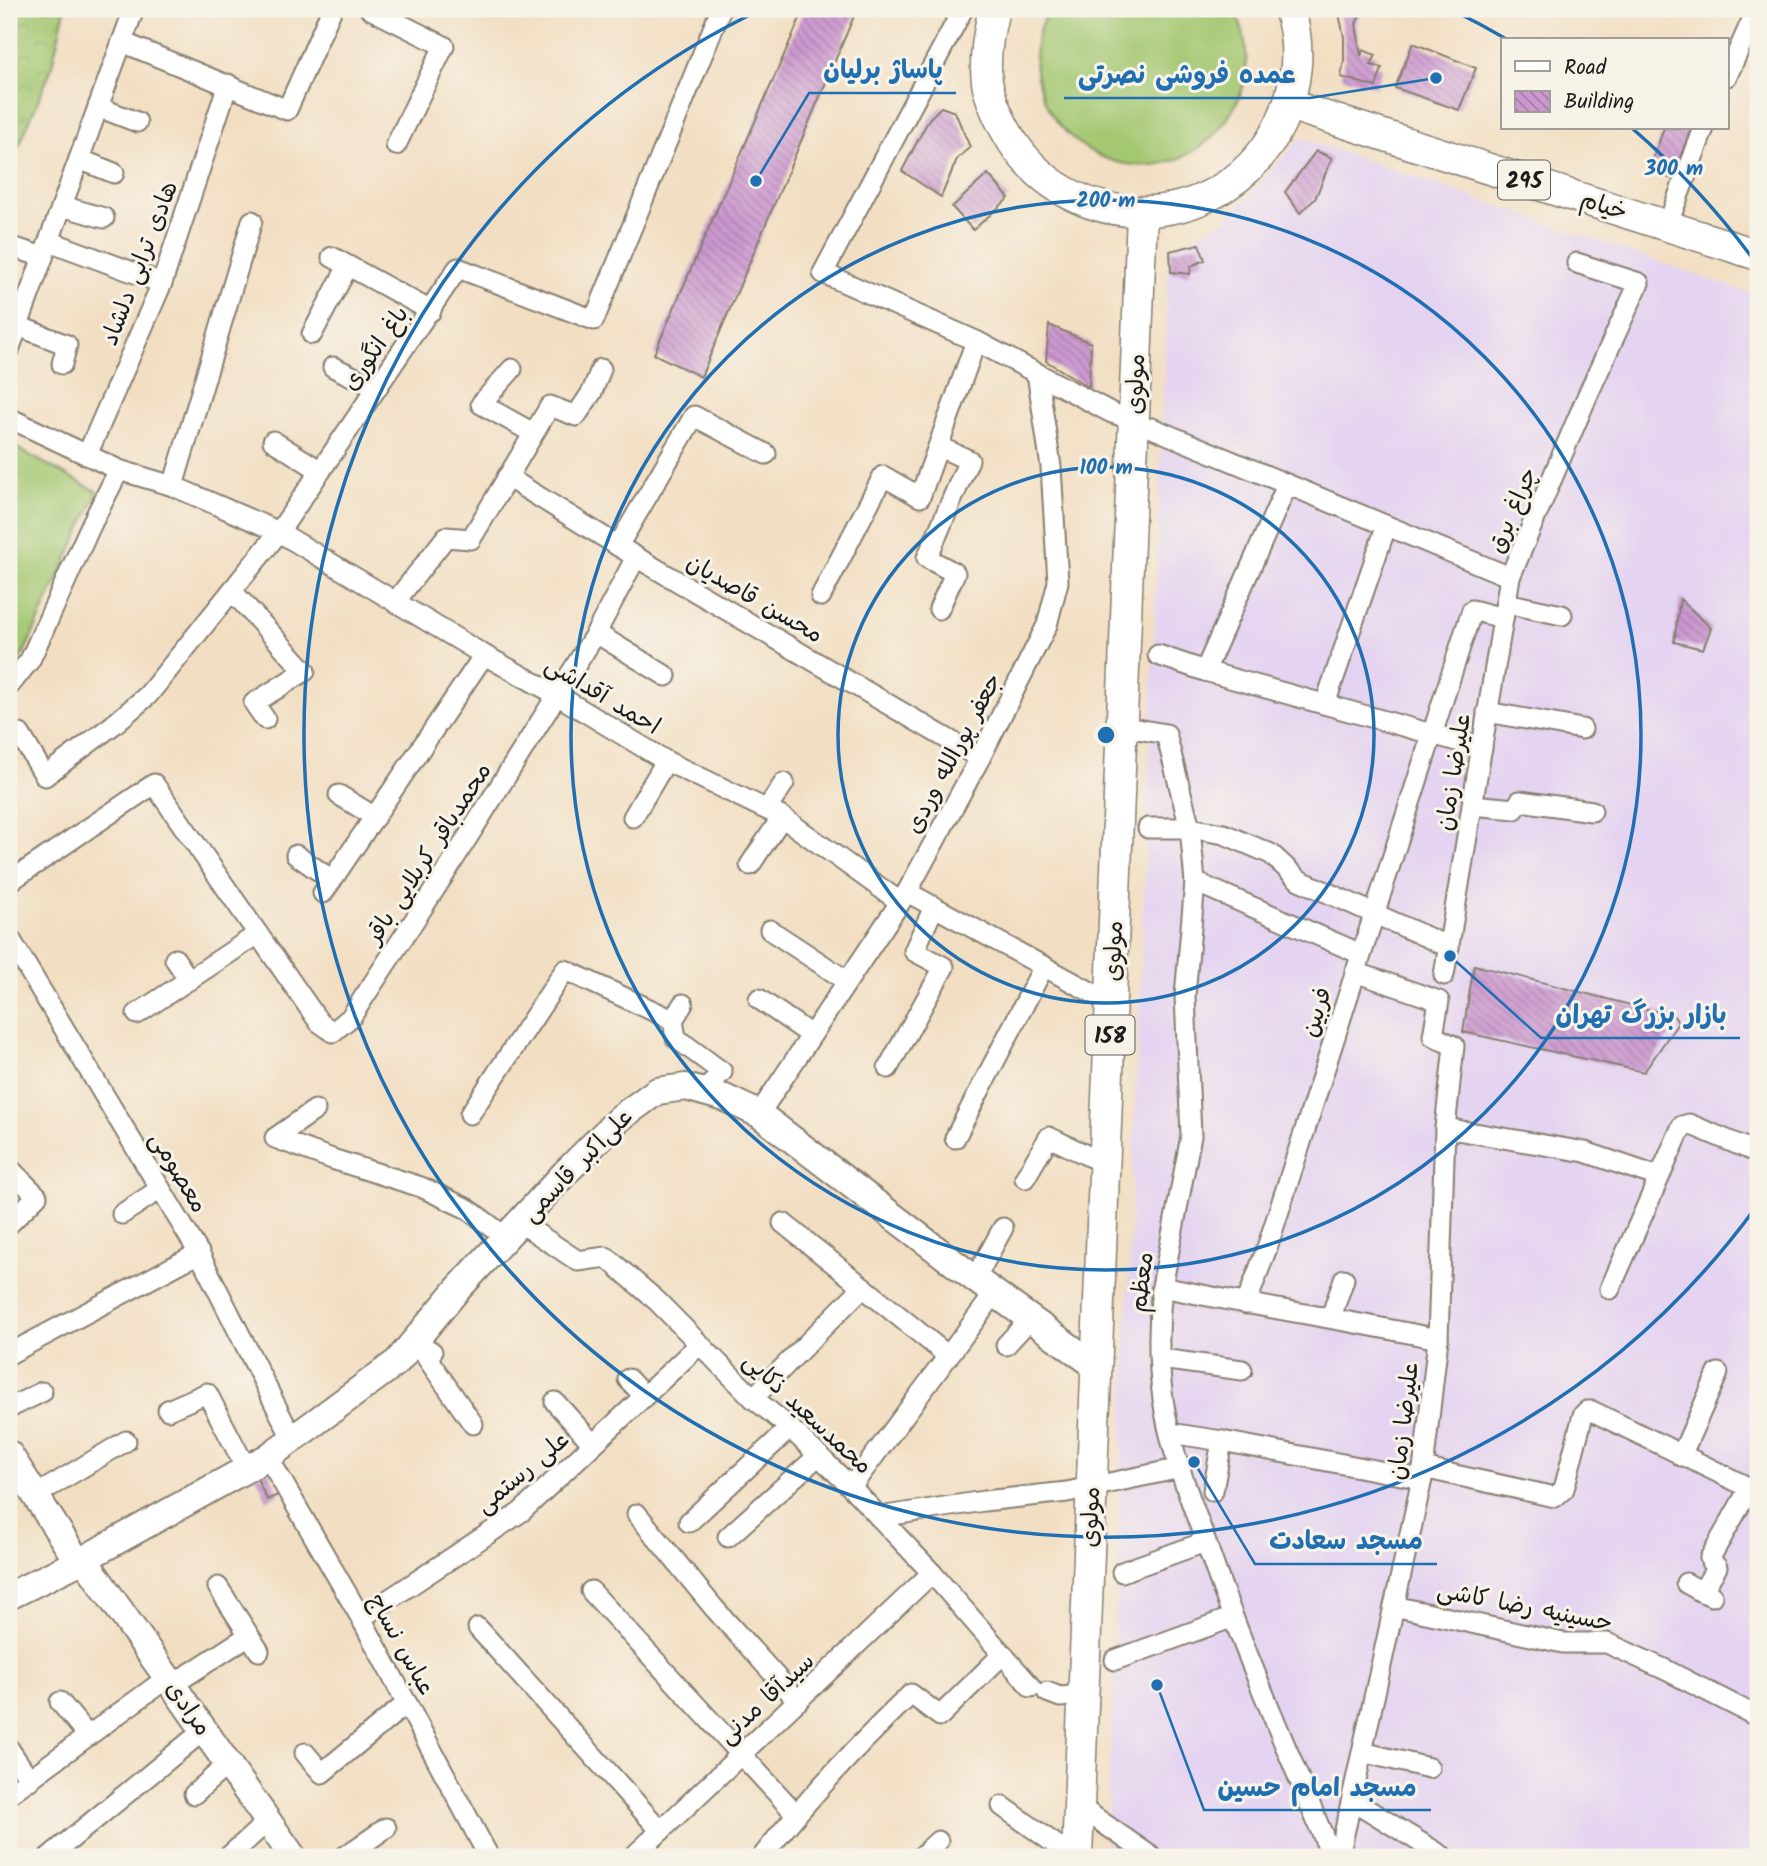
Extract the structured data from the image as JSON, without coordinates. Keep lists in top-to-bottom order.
{
  "streets": {
    "main road": [
      "295",
      "خیام",
      "مولوی",
      "158"
    ],
    "street": [
      "هادی ترابی دلشاد",
      "باغ انگوری",
      "چراغ برق",
      "محسن قاصدیان",
      "احمد آقداشی",
      "جعفر پورالله وردی",
      "علیرضا زمان",
      "محمدباقر کربلایی باقر",
      "فربین",
      "علی‌اکبر قاسمی",
      "معصومی",
      "معظم",
      "محمدسعید ذکایی",
      "علی رستمی",
      "حسینیه رضا کاشی",
      "عباس نساج",
      "سیدآقا مدنی",
      "مرادی"
    ]
  },
  "crossings": [
    ["هادی ترابی دلشاد", "احمد آقداشی"],
    ["باغ انگوری", "احمد آقداشی"],
    ["مولوی", "چراغ برق"],
    ["مولوی", "احمد آقداشی"],
    ["مولوی", "علی‌اکبر قاسمی"],
    ["مولوی", "معظم"],
    ["مولوی", "محمدسعید ذکایی"],
    ["چراغ برق", "جعفر پورالله وردی"],
    ["چراغ برق", "علیرضا زمان"],
    ["محسن قاصدیان", "جعفر پورالله وردی"],
    ["محسن قاصدیان", "محمدباقر کربلایی باقر"],
    ["احمد آقداشی", "جعفر پورالله وردی"],
    ["احمد آقداشی", "محمدباقر کربلایی باقر"],
    ["جعفر پورالله وردی", "علی‌اکبر قاسمی"],
    ["علیرضا زمان", "فربین"],
    ["علیرضا زمان", "معظم"],
    ["علیرضا زمان", "حسینیه رضا کاشی"],
    ["علی‌اکبر قاسمی", "معصومی"],
    ["علی‌اکبر قاسمی", "محمدسعید ذکایی"],
    ["علی‌اکبر قاسمی", "عباس نساج"],
    ["علی‌اکبر قاسمی", "مرادی"],
    ["محمدسعید ذکایی", "علی رستمی"],
    ["محمدسعید ذکایی", "سیدآقا مدنی"],
    ["علی رستمی", "عباس نساج"]
  ],
  "places": [
    "عمده فروشی نصرتی",
    "پاساژ برلیان",
    "بازار بزرگ تهران",
    "مسجد سعادت",
    "مسجد امام حسین"
  ],
  "legend": ["Road", "Building"],
  "rings": ["300 m", "200 m", "100 m"]
}
